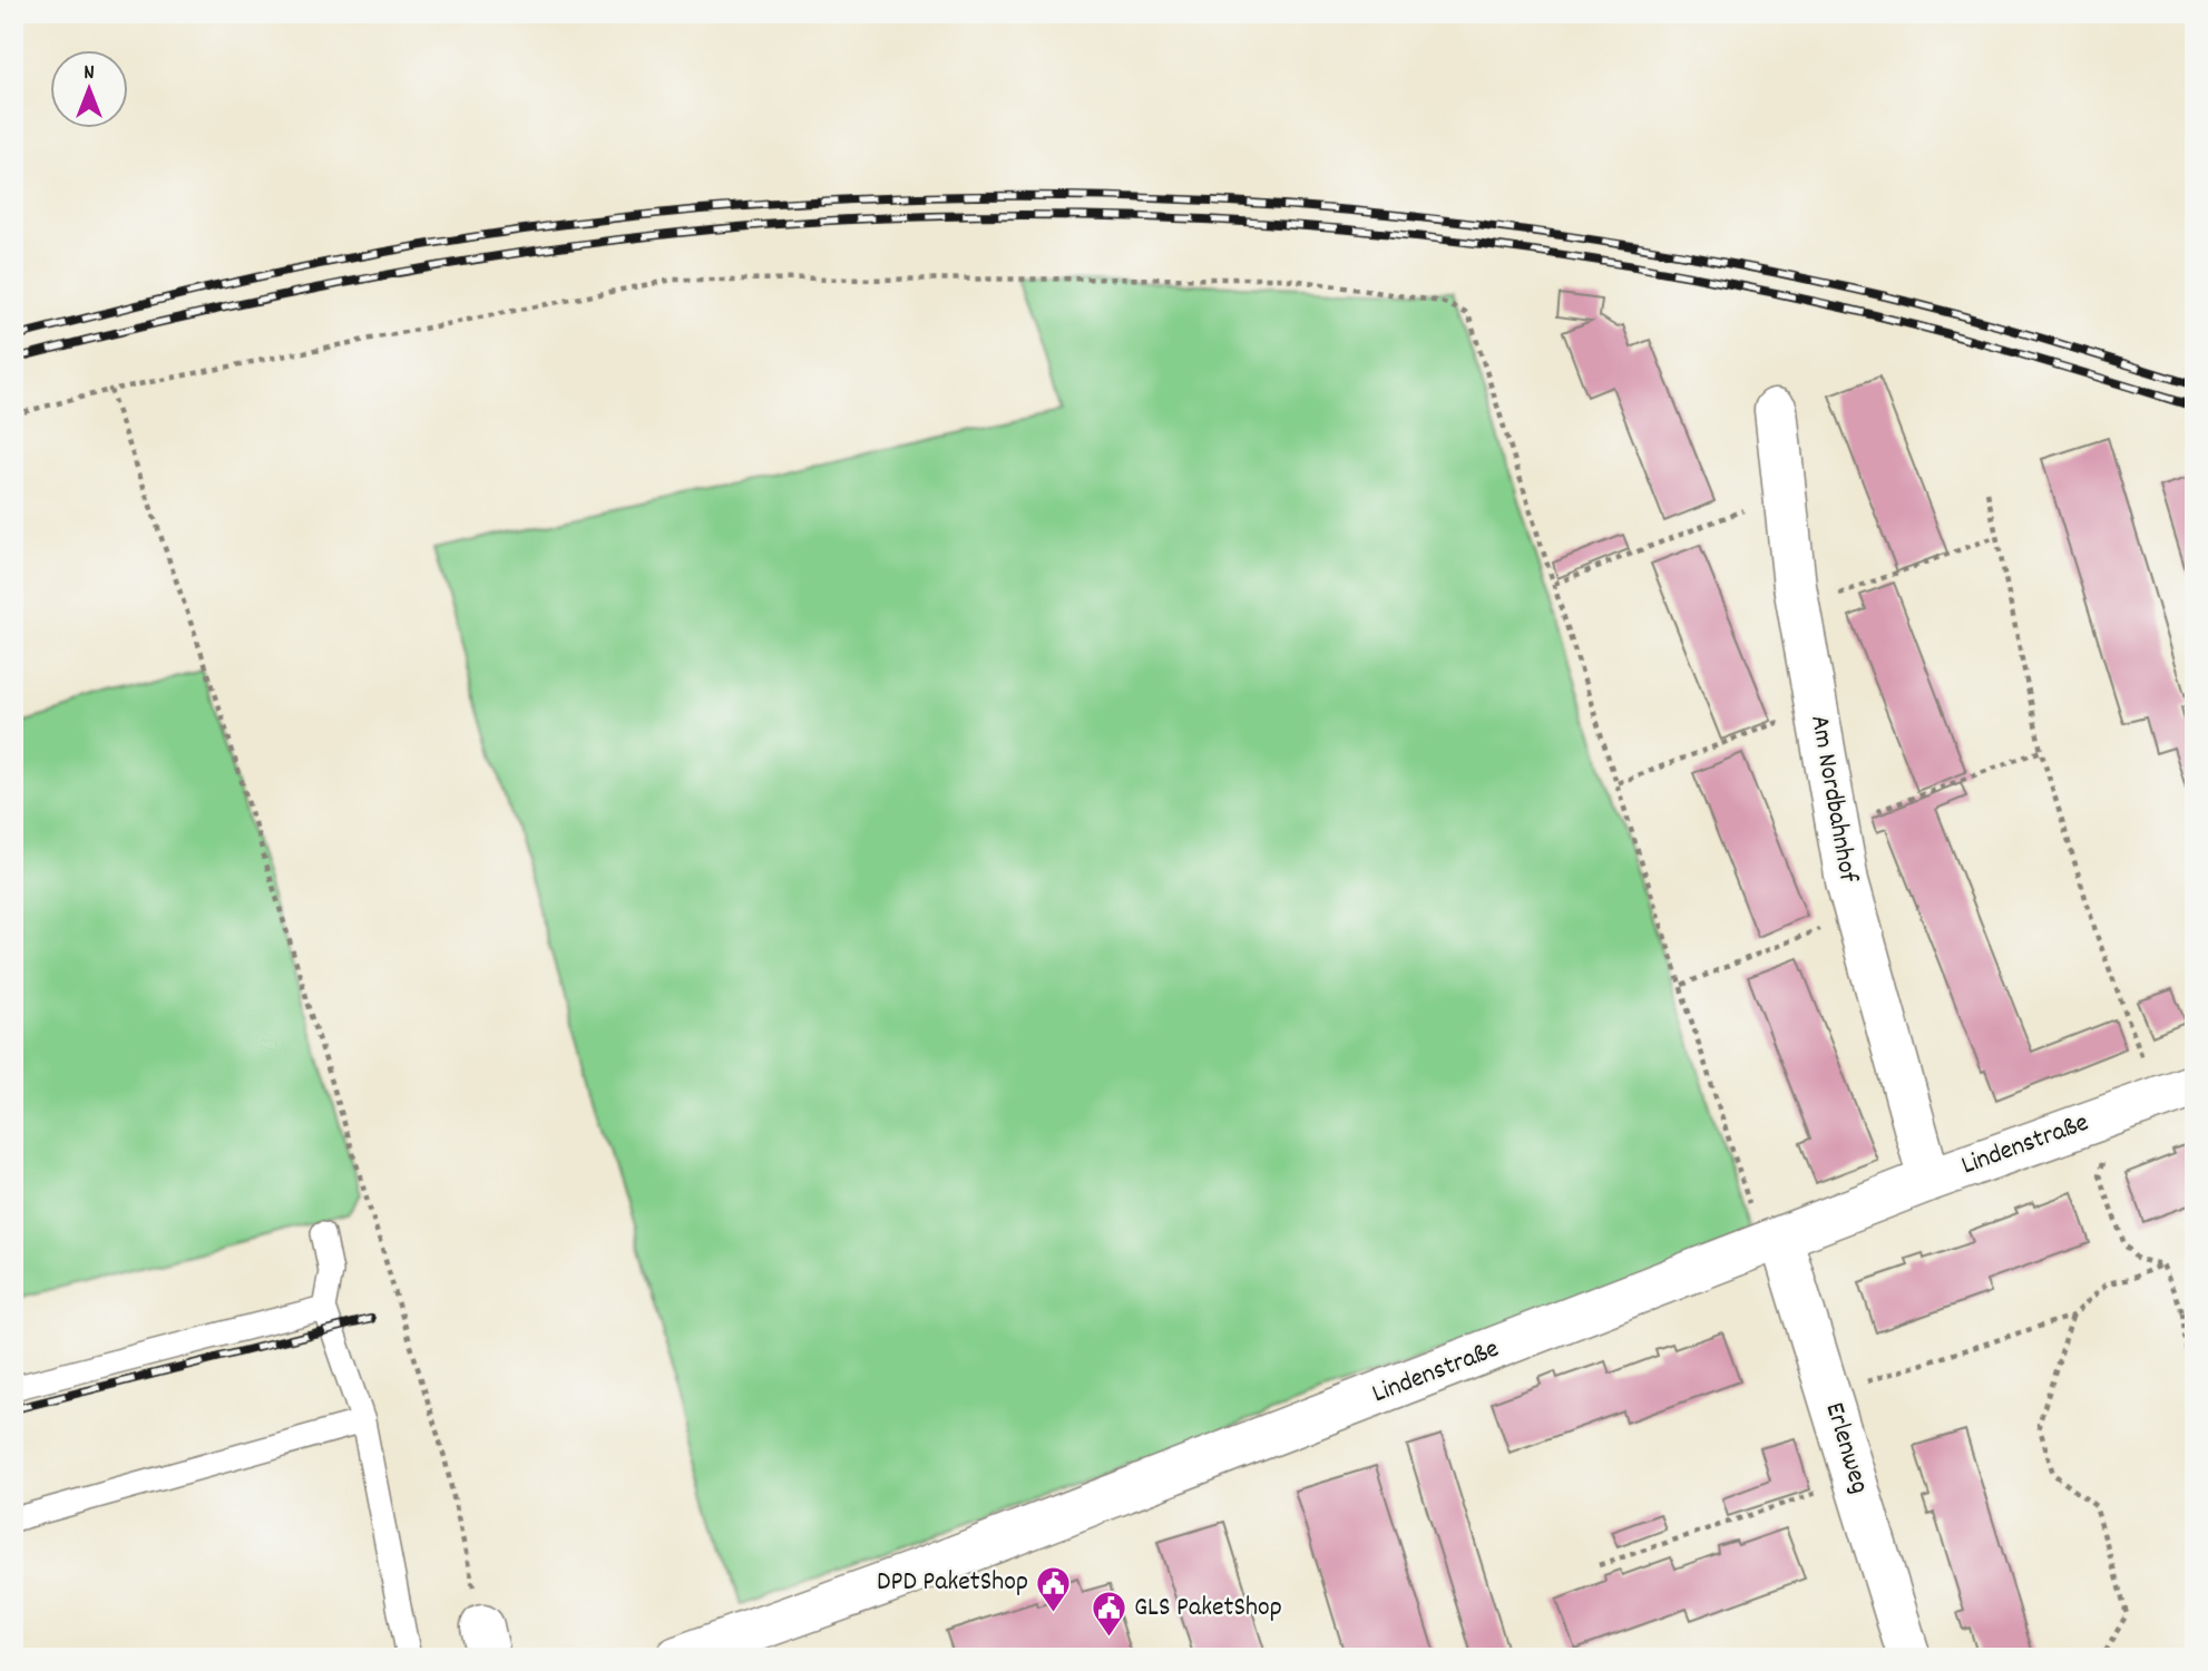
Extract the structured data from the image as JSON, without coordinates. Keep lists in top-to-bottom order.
{
  "streets": {
    "street": ["Am Nordbahnhof", "Lindenstraße", "Erlenweg"]
  },
  "crossings": [
    ["Am Nordbahnhof", "Lindenstraße"],
    ["Lindenstraße", "Erlenweg"]
  ],
  "places": {
    "public building": ["DPD PaketShop", "GLS PaketShop"]
  },
  "north": "top"
}
